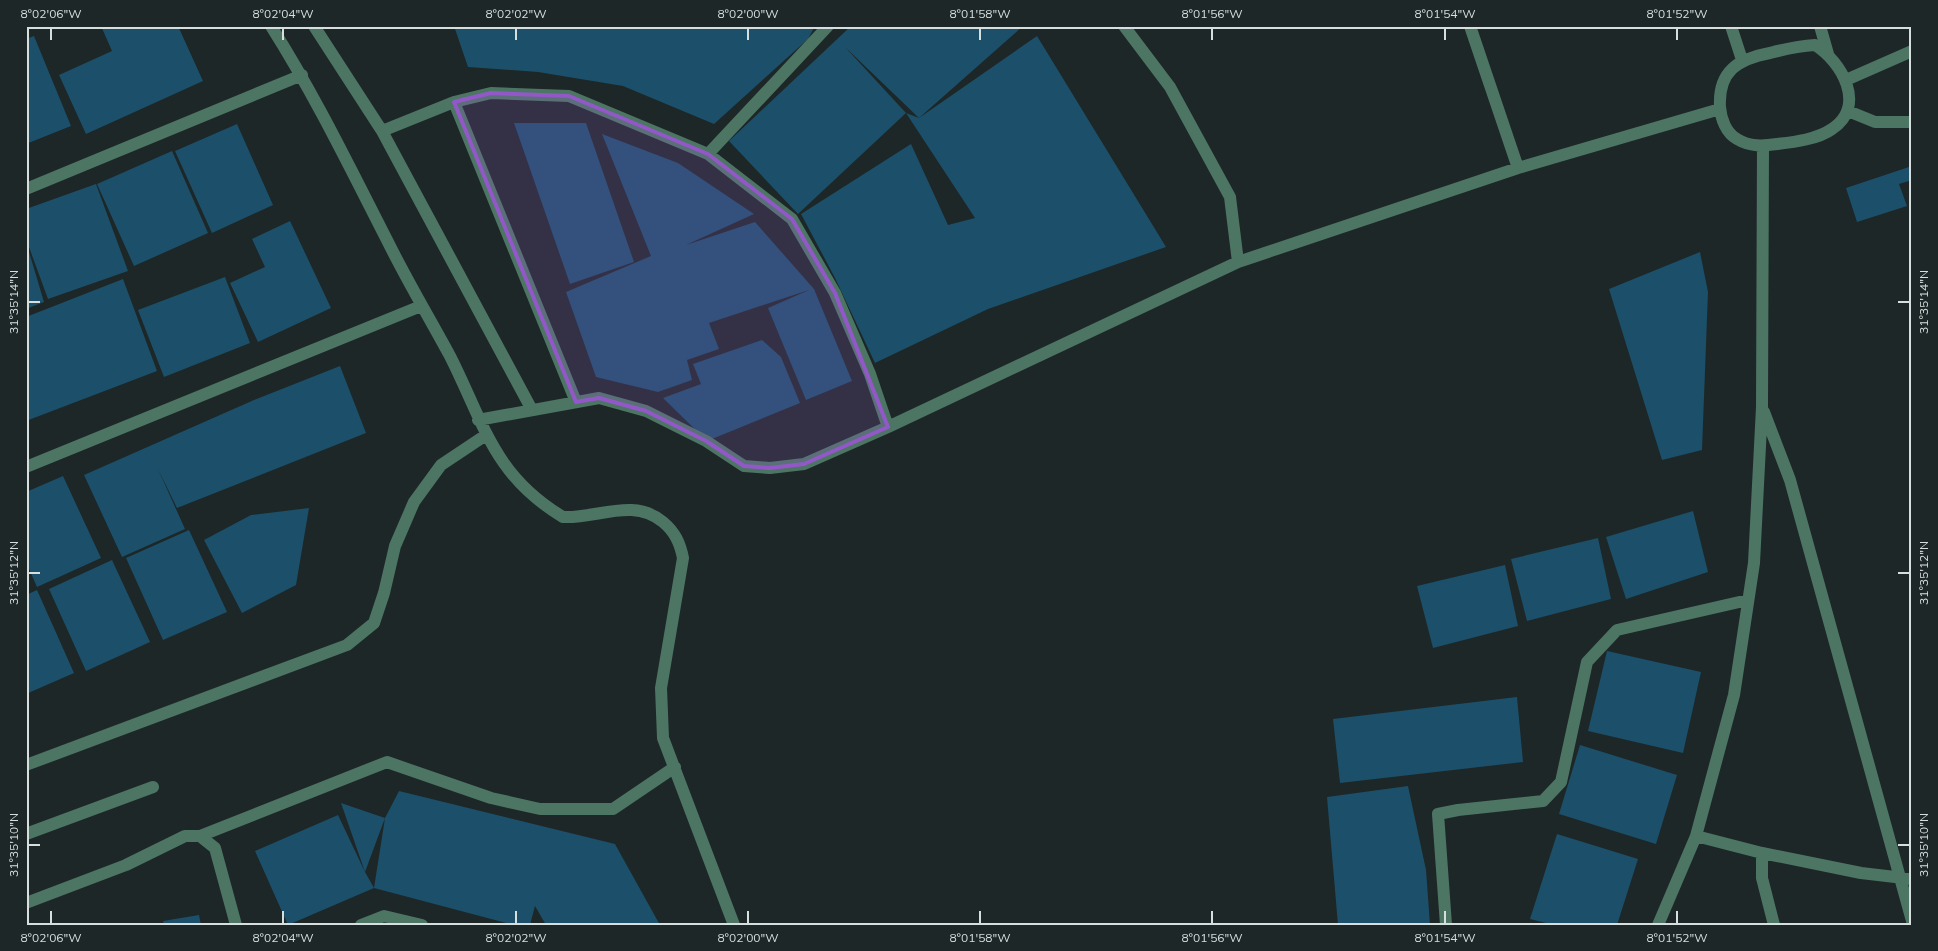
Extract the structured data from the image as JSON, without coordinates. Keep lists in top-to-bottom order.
{
  "coordinates": [
    "8°02'06\"W",
    "8°02'04\"W",
    "8°02'02\"W",
    "8°02'00\"W",
    "8°01'58\"W",
    "8°01'56\"W",
    "8°01'54\"W",
    "8°01'52\"W",
    "31°35'14\"N",
    "31°35'12\"N",
    "31°35'10\"N"
  ]
}
